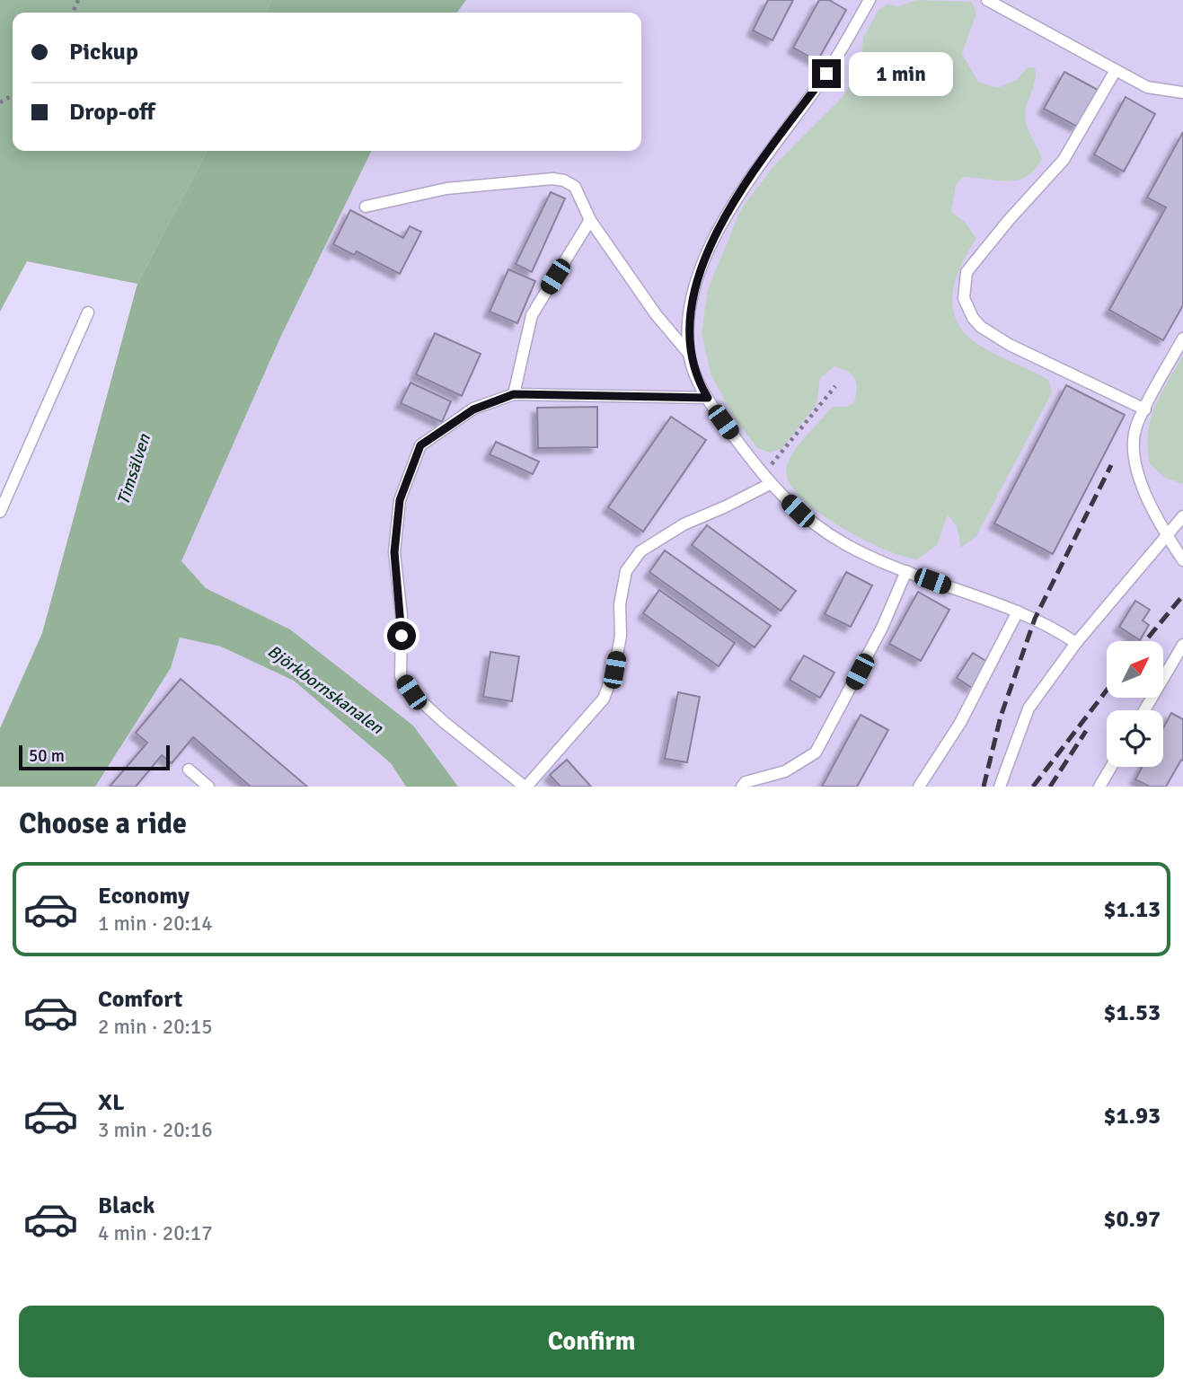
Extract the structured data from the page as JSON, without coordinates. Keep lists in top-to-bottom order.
{
  "water": ["Timsälven", "Björkbornskanalen"],
  "scale_bar": "50 m",
  "north": "top right",
  "page": {
    "banner": ["Pickup", "Drop-off"],
    "bubble": "1 min",
    "scale": "50 m",
    "heading": "Choose a ride",
    "list": [
      {
        "name": "Economy",
        "note": "1 min · 20:14",
        "value": "$1.13"
      },
      {
        "name": "Comfort",
        "note": "2 min · 20:15",
        "value": "$1.53"
      },
      {
        "name": "XL",
        "note": "3 min · 20:16",
        "value": "$1.93"
      },
      {
        "name": "Black",
        "note": "4 min · 20:17",
        "value": "$0.97"
      }
    ],
    "buttons": "Confirm"
  }
}
